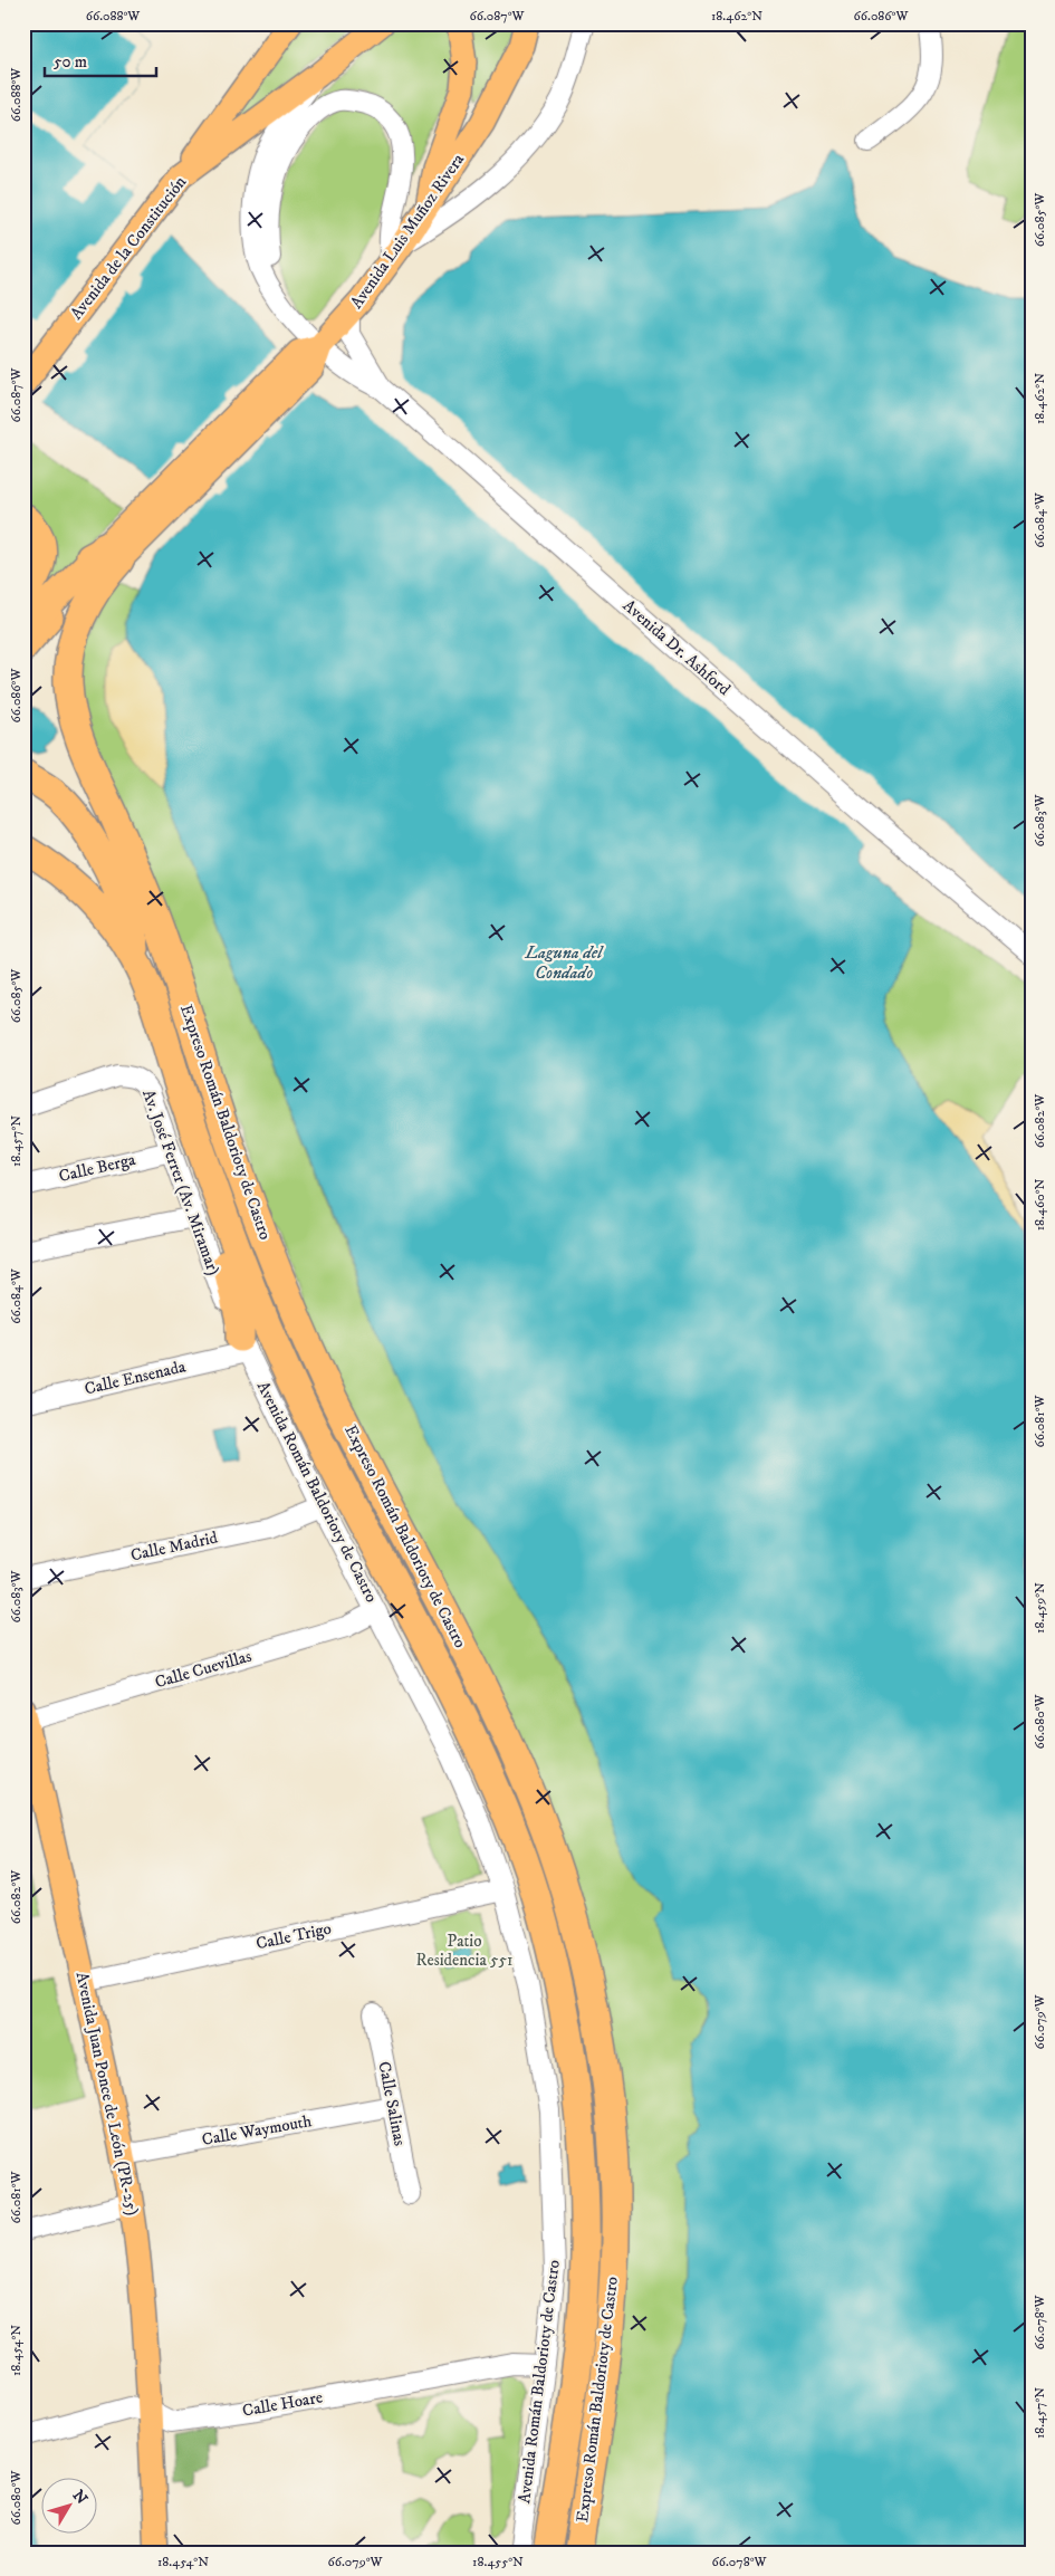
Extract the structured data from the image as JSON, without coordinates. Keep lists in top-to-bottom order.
{
  "streets": {
    "highway": ["Expreso Román Baldorioty de Castro"],
    "main road": ["Avenida Luis Muñoz Rivera", "Avenida de la Constitución", "Avenida Juan Ponce de León (PR-25)"],
    "street": [
      "Avenida Dr. Ashford",
      "Calle Berga",
      "Av. José Ferrer (Av. Miramar)",
      "Calle Ensenada",
      "Avenida Román Baldorioty de Castro",
      "Calle Madrid",
      "Calle Cuevillas",
      "Calle Trigo",
      "Calle Salinas",
      "Calle Waymouth",
      "Calle Hoare"
    ]
  },
  "crossings": [
    ["Avenida Luis Muñoz Rivera", "Avenida Dr. Ashford"],
    ["Avenida Luis Muñoz Rivera", "Expreso Román Baldorioty de Castro"],
    ["Avenida de la Constitución", "Avenida Dr. Ashford"],
    ["Calle Berga", "Av. José Ferrer (Av. Miramar)"],
    ["Av. José Ferrer (Av. Miramar)", "Calle Ensenada"],
    ["Av. José Ferrer (Av. Miramar)", "Avenida Román Baldorioty de Castro"],
    ["Calle Ensenada", "Avenida Román Baldorioty de Castro"],
    ["Avenida Román Baldorioty de Castro", "Calle Madrid"],
    ["Avenida Román Baldorioty de Castro", "Calle Cuevillas"],
    ["Avenida Román Baldorioty de Castro", "Calle Trigo"],
    ["Avenida Román Baldorioty de Castro", "Calle Hoare"],
    ["Calle Cuevillas", "Avenida Juan Ponce de León (PR-25)"],
    ["Calle Trigo", "Avenida Juan Ponce de León (PR-25)"],
    ["Avenida Juan Ponce de León (PR-25)", "Calle Waymouth"],
    ["Avenida Juan Ponce de León (PR-25)", "Calle Hoare"],
    ["Calle Salinas", "Calle Waymouth"]
  ],
  "water": ["Laguna del Condado"],
  "parks": ["Patio Residencia 551"],
  "scale_bar": "50 m",
  "north": "top right",
  "coordinates": [
    "66.088°W",
    "66.087°W",
    "18.462°N",
    "66.086°W",
    "66.085°W",
    "66.084°W",
    "66.083°W",
    "66.082°W",
    "18.457°N",
    "18.460°N",
    "66.081°W",
    "18.459°N",
    "66.080°W",
    "66.079°W",
    "66.078°W",
    "18.454°N",
    "18.455°N"
  ]
}
